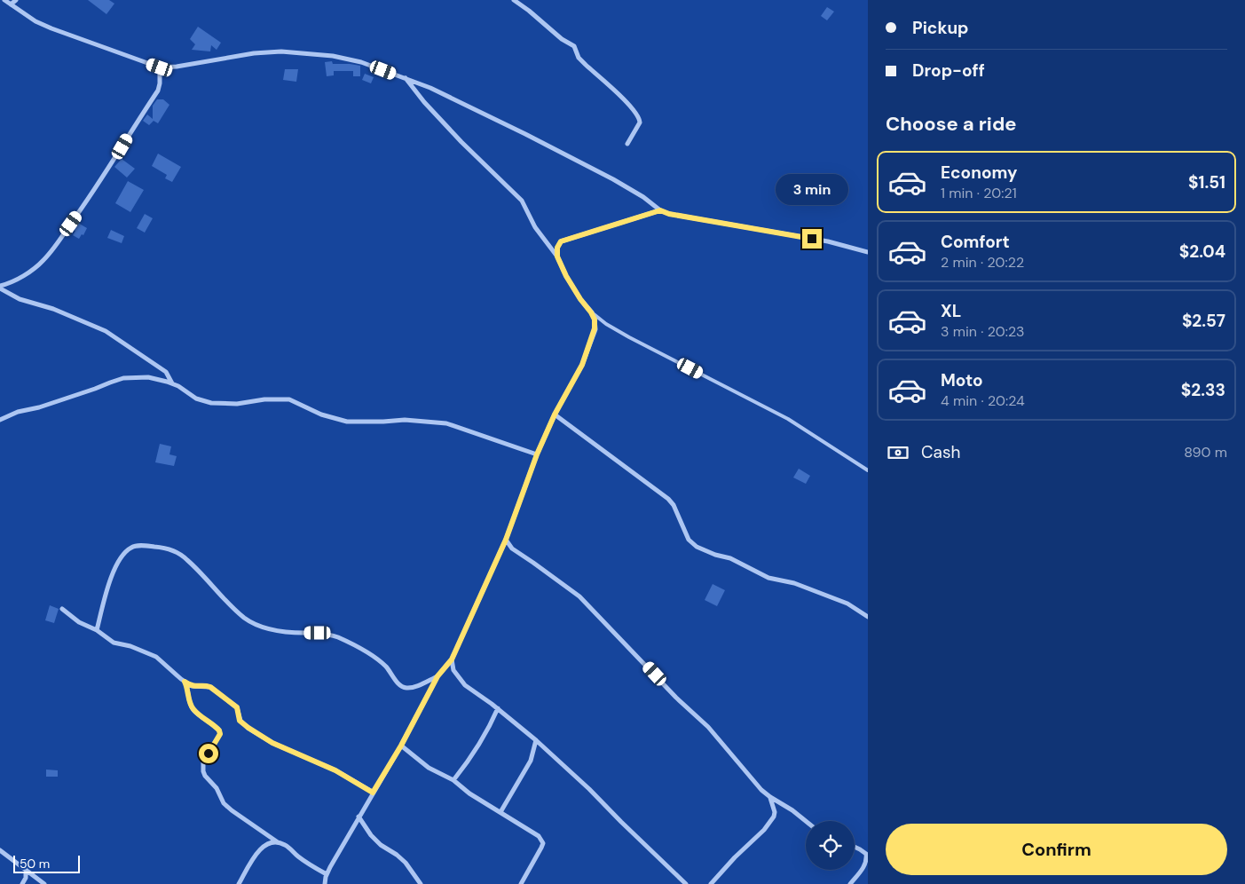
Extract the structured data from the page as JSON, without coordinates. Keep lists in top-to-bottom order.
{
  "scale_bar": "50 m",
  "page": {
    "banner": ["Pickup", "Drop-off"],
    "heading": "Choose a ride",
    "list": [
      {
        "name": "Economy",
        "note": "1 min · 20:21",
        "value": "$1.51"
      },
      {
        "name": "Comfort",
        "note": "2 min · 20:22",
        "value": "$2.04"
      },
      {
        "name": "XL",
        "note": "3 min · 20:23",
        "value": "$2.57"
      },
      {
        "name": "Moto",
        "note": "4 min · 20:24",
        "value": "$2.33"
      }
    ],
    "bubble": "3 min",
    "pay": ["Cash", "890 m"],
    "buttons": "Confirm",
    "scale": "50 m"
  }
}
